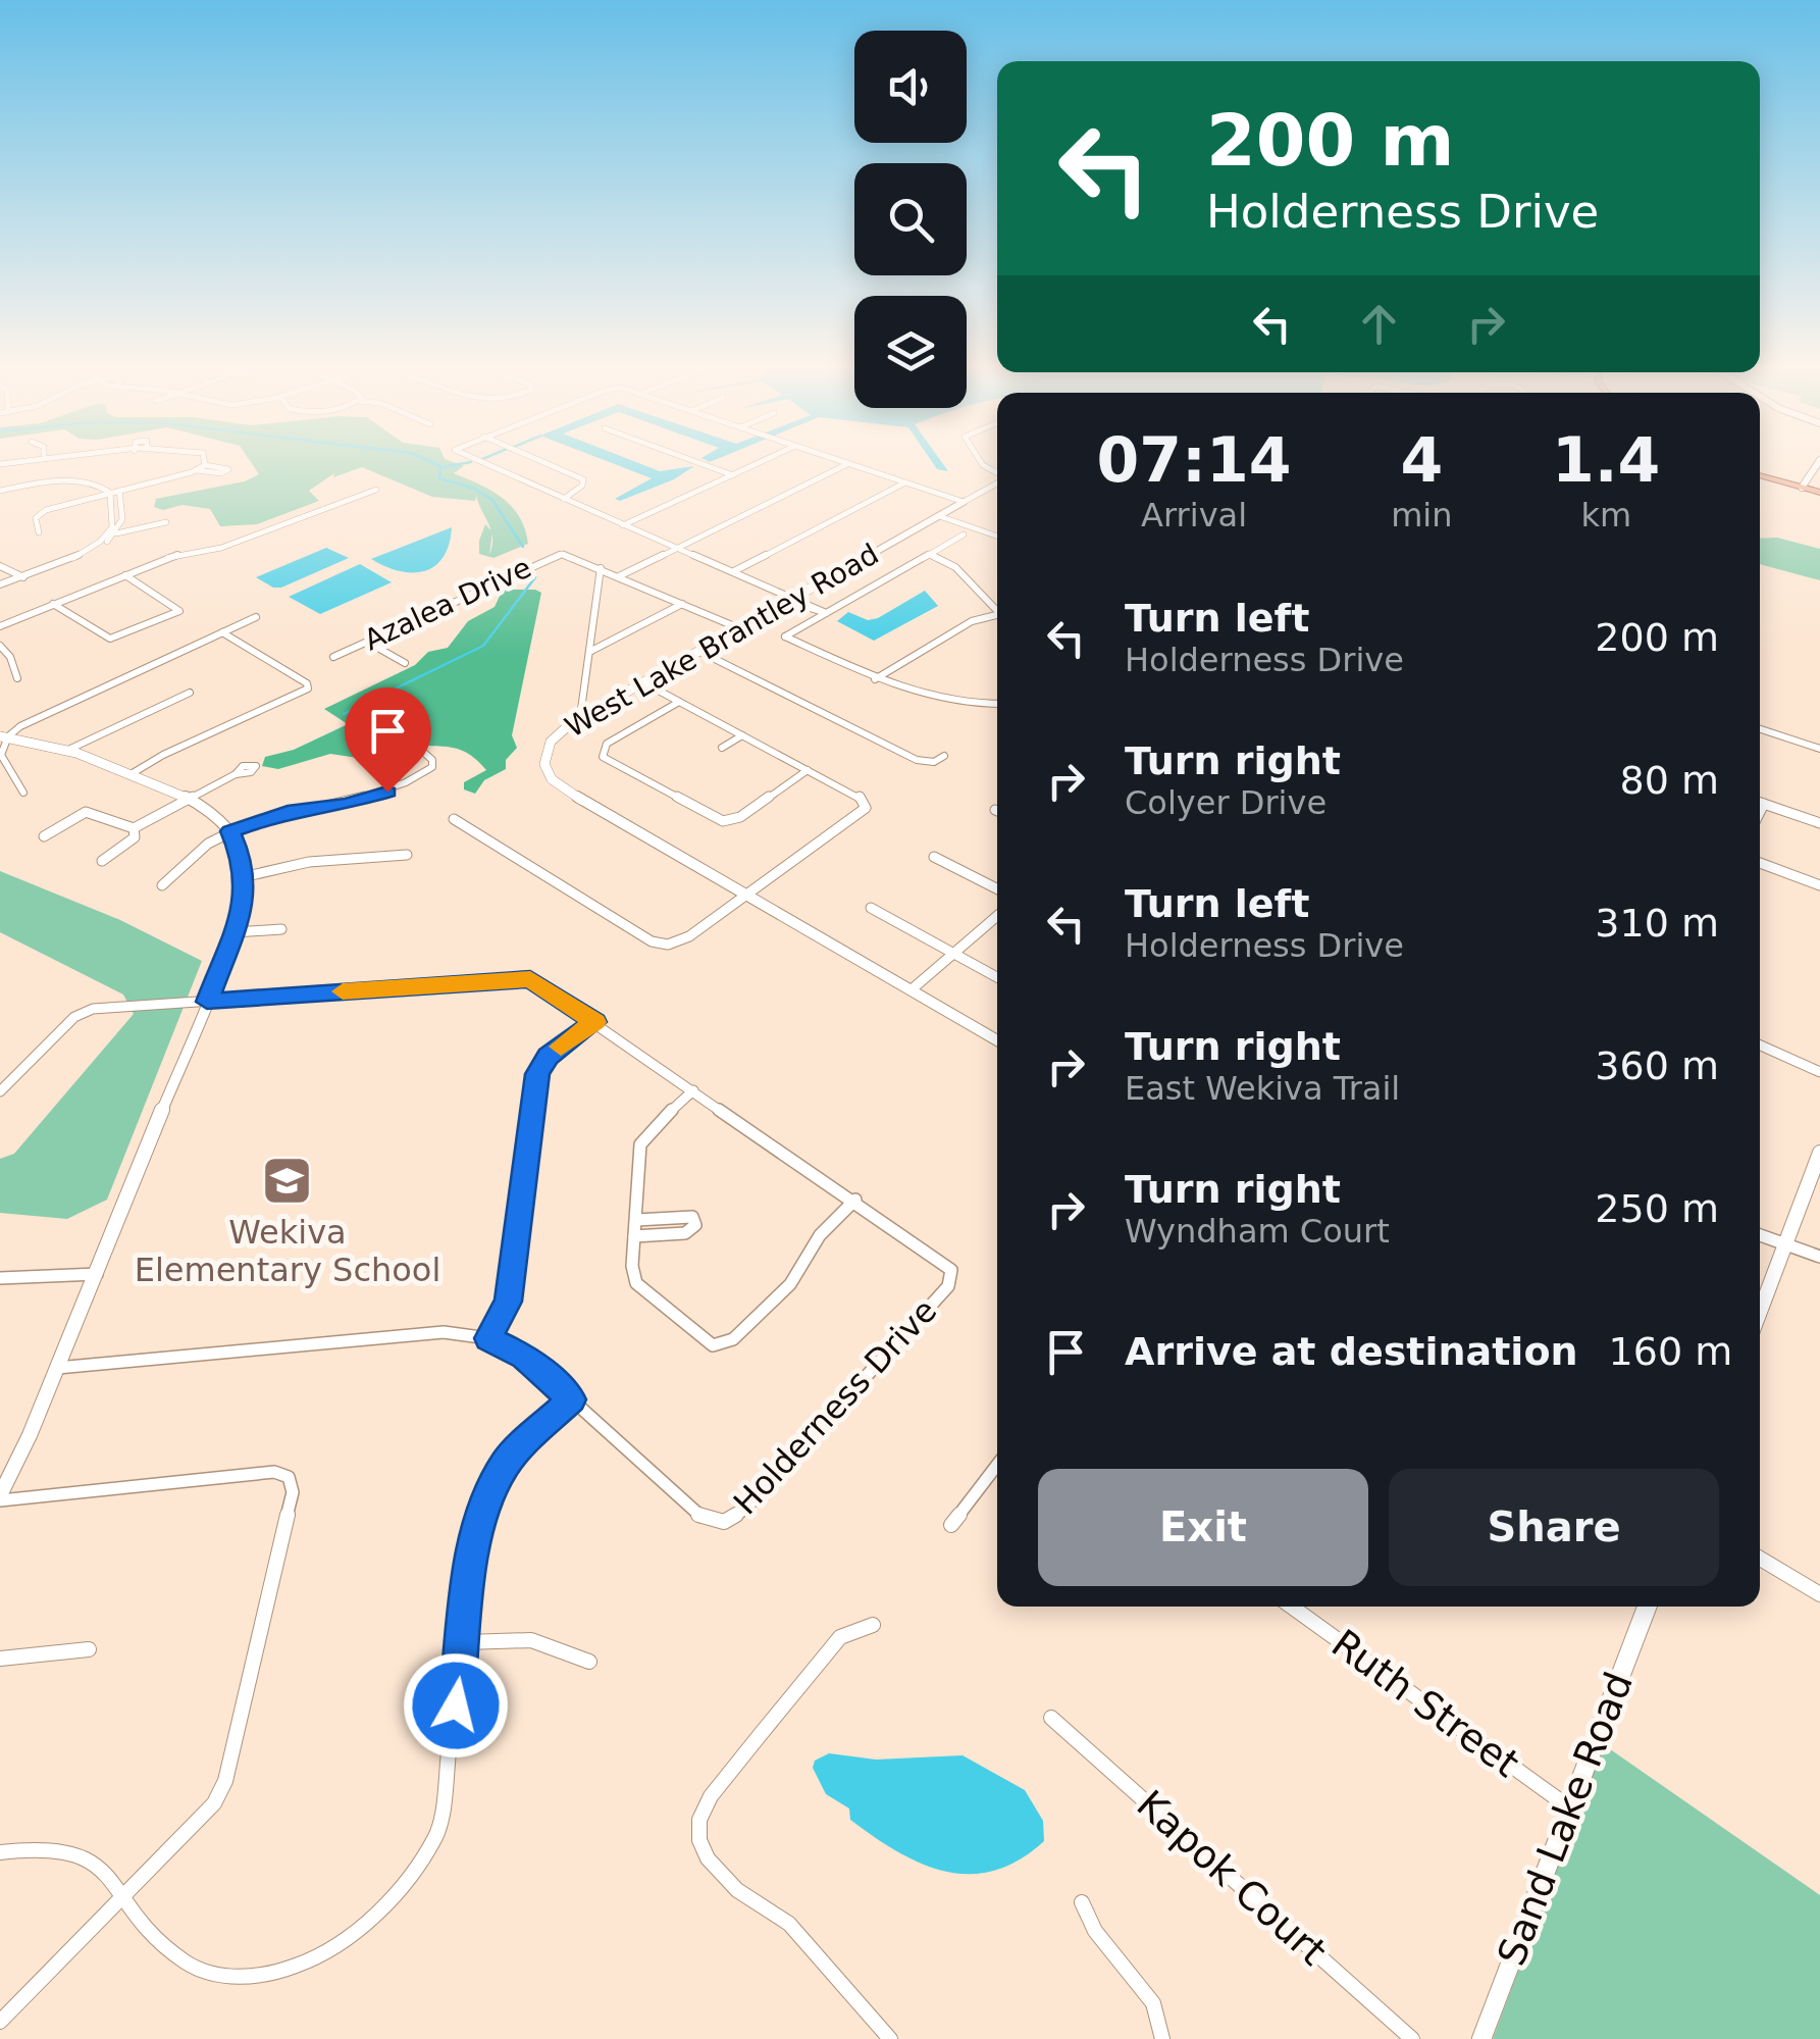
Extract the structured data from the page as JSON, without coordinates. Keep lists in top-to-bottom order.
{
  "streets": {
    "street": [
      "Azalea Drive",
      "West Lake Brantley Road",
      "Holderness Drive",
      "Ruth Street",
      "Sand Lake Road",
      "Kapok Court"
    ]
  },
  "crossings": [
    ["Ruth Street", "Sand Lake Road"]
  ],
  "places": {
    "school or university": ["Wekiva Elementary School"]
  },
  "page": {
    "turn": ["200 m", "Holderness Drive"],
    "eta": [
      "07:14",
      "Arrival",
      "4",
      "min",
      "1.4",
      "km"
    ],
    "list": [
      {
        "name": "Turn left",
        "note": "Holderness Drive",
        "value": "200 m"
      },
      {
        "name": "Turn right",
        "note": "Colyer Drive",
        "value": "80 m"
      },
      {
        "name": "Turn left",
        "note": "Holderness Drive",
        "value": "310 m"
      },
      {
        "name": "Turn right",
        "note": "East Wekiva Trail",
        "value": "360 m"
      },
      {
        "name": "Turn right",
        "note": "Wyndham Court",
        "value": "250 m"
      },
      {
        "name": "Arrive at destination",
        "value": "160 m"
      }
    ],
    "buttons": ["Exit", "Share"]
  }
}
